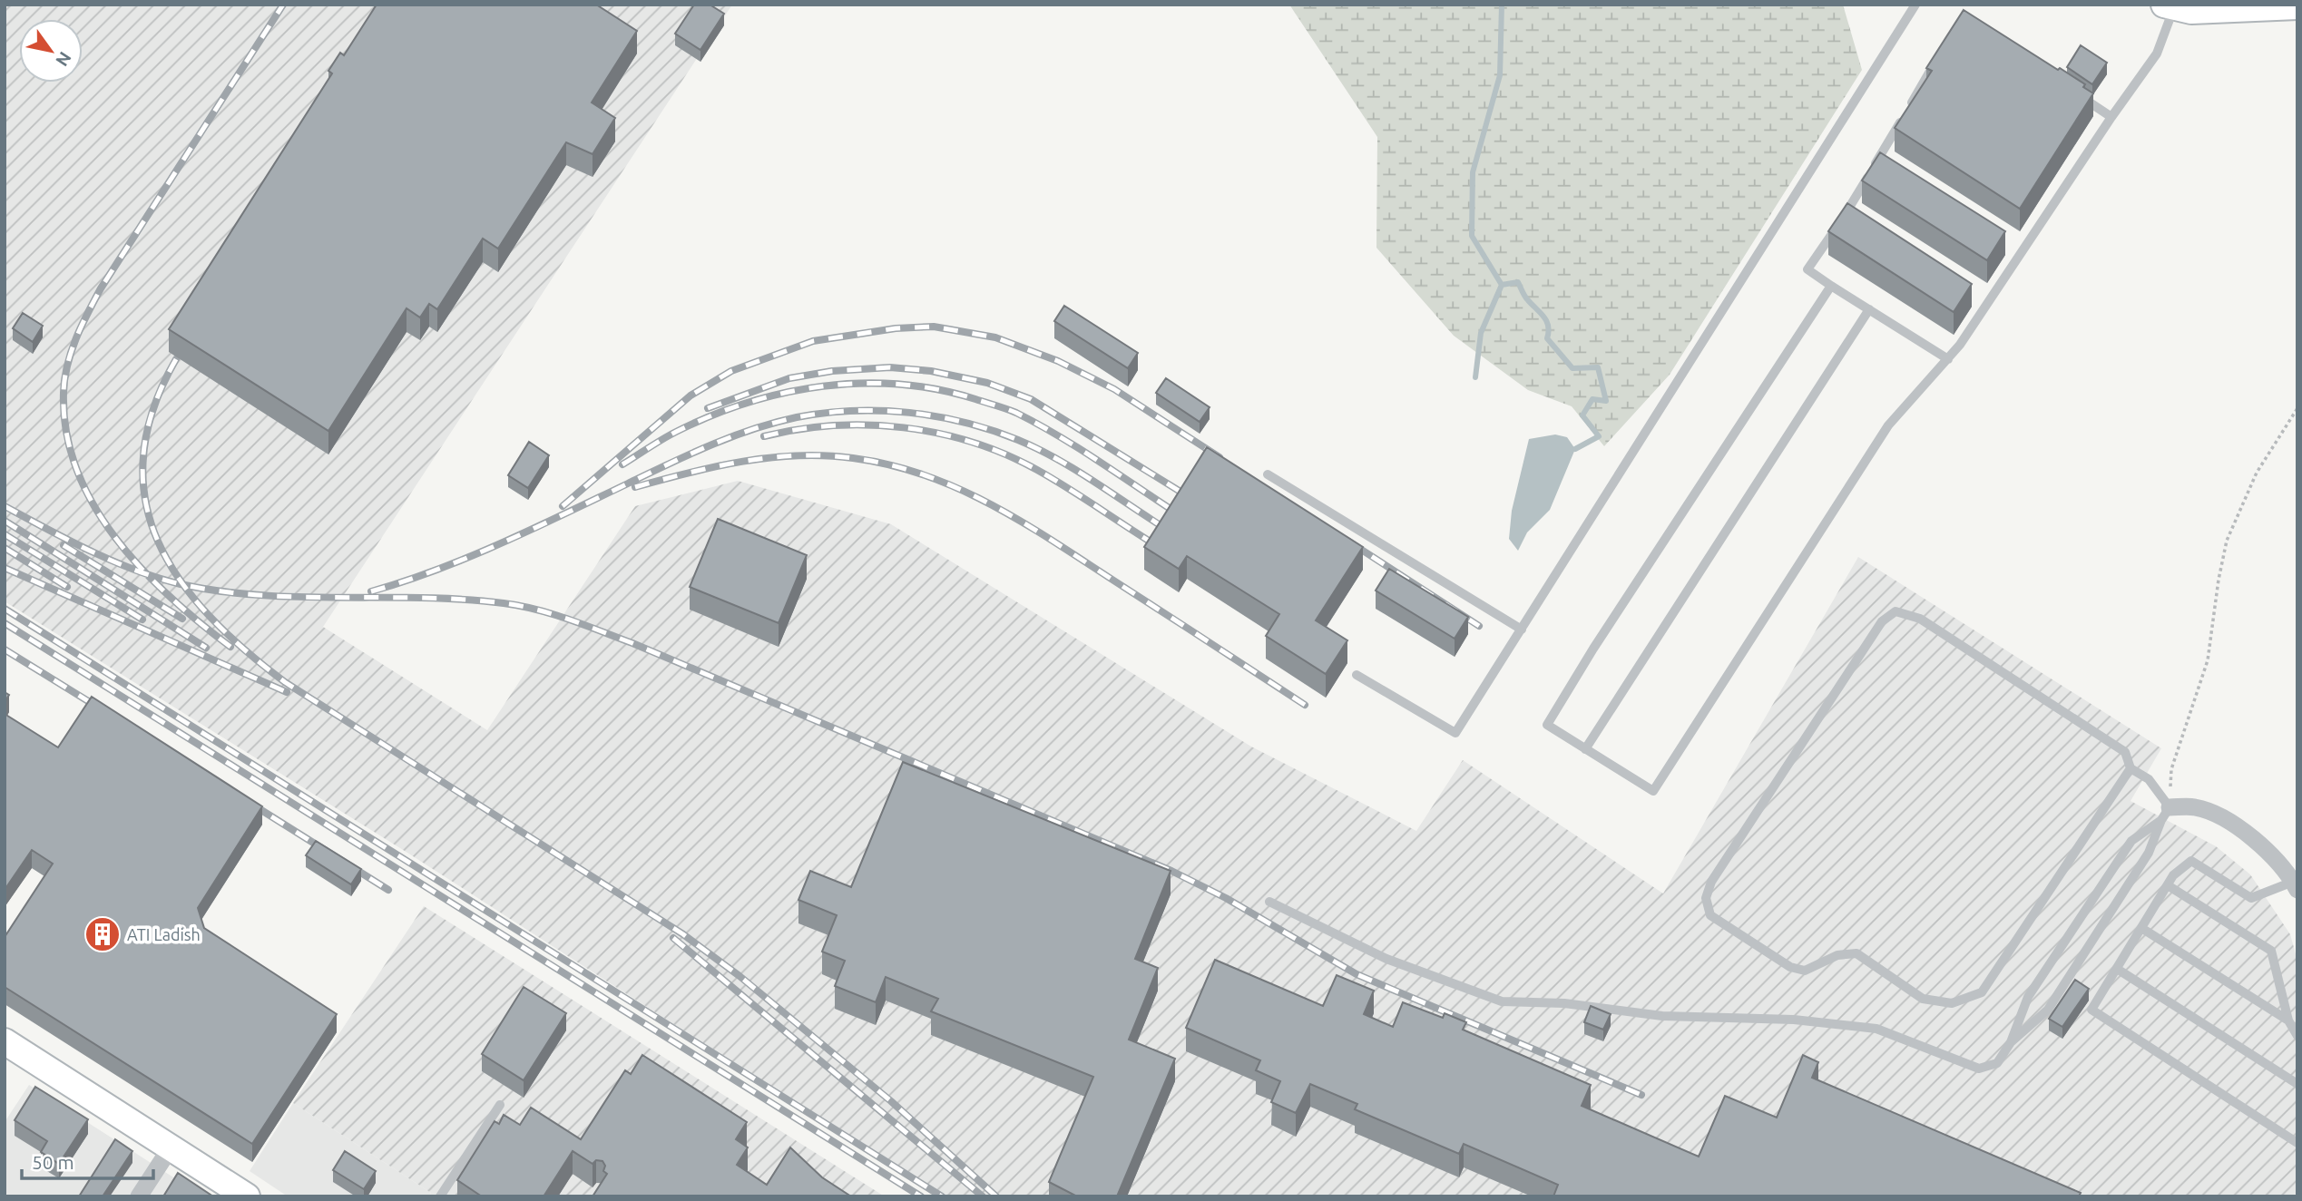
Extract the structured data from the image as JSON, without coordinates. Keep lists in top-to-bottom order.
{
  "places": {
    "building": ["ATI Ladish"]
  },
  "scale_bar": "50 m",
  "north": "bottom right"
}
